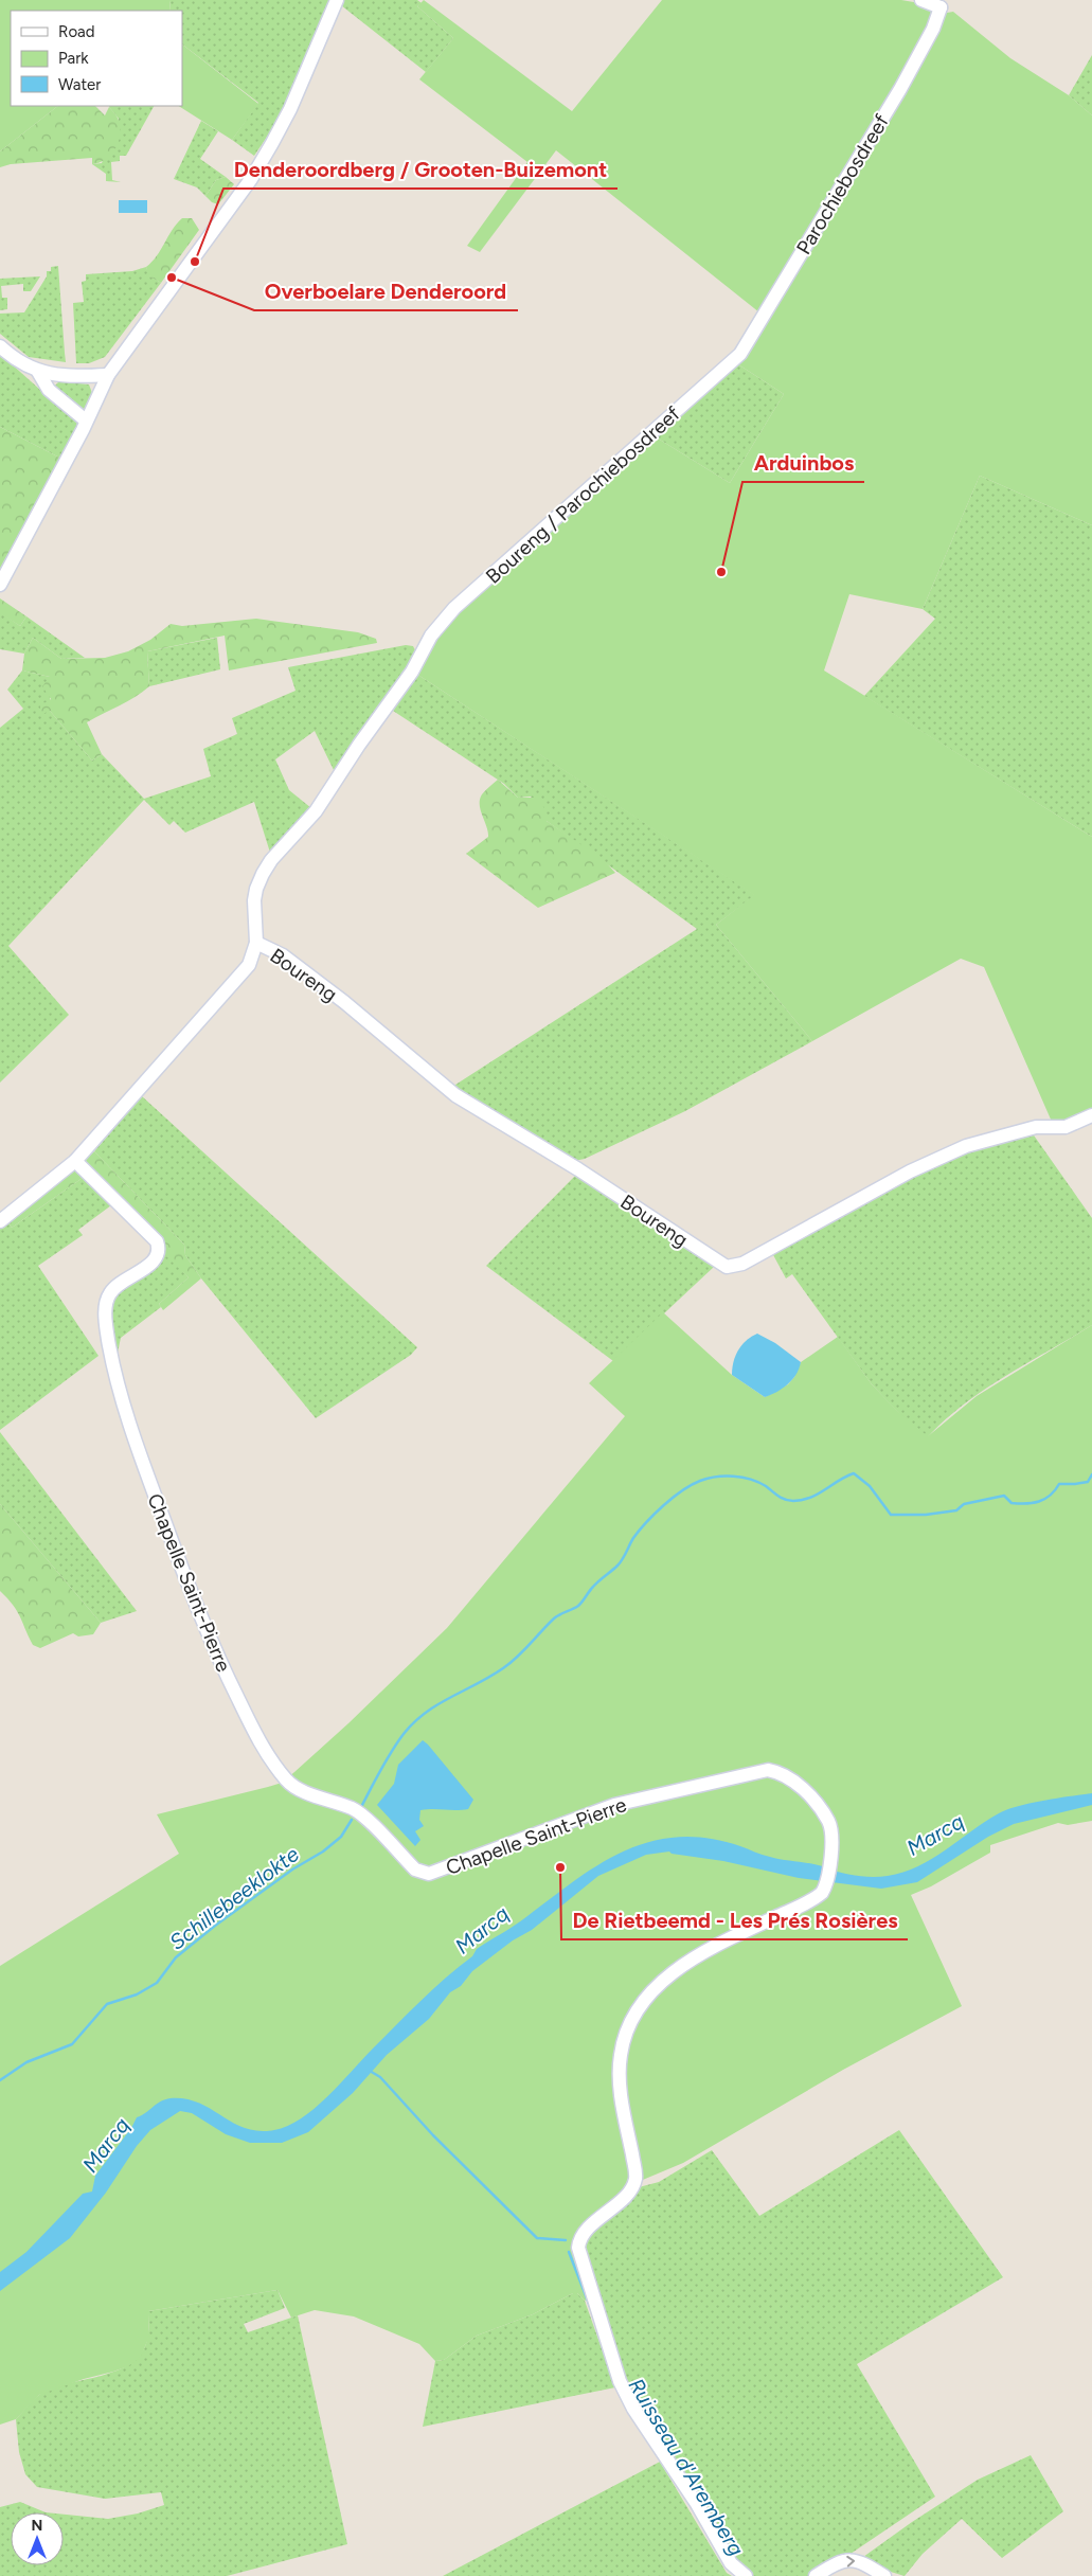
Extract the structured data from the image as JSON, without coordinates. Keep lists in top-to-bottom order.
{
  "streets": {
    "street": [
      "Parochiebosdreef",
      "Boureng / Parochiebosdreef",
      "Boureng",
      "Chapelle Saint-Pierre"
    ]
  },
  "crossings": [
    ["Parochiebosdreef", "Boureng / Parochiebosdreef"],
    ["Boureng / Parochiebosdreef", "Boureng"],
    ["Boureng", "Chapelle Saint-Pierre"]
  ],
  "water": ["Marcq", "Schillebeeklokte", "Ruisseau d'Aremberg"],
  "places": [
    "Denderoordberg / Grooten-Buizemont",
    "Overboelare Denderoord",
    "Arduinbos",
    "De Rietbeemd - Les Prés Rosières"
  ],
  "legend": ["Road", "Park", "Water"],
  "north": "top"
}
